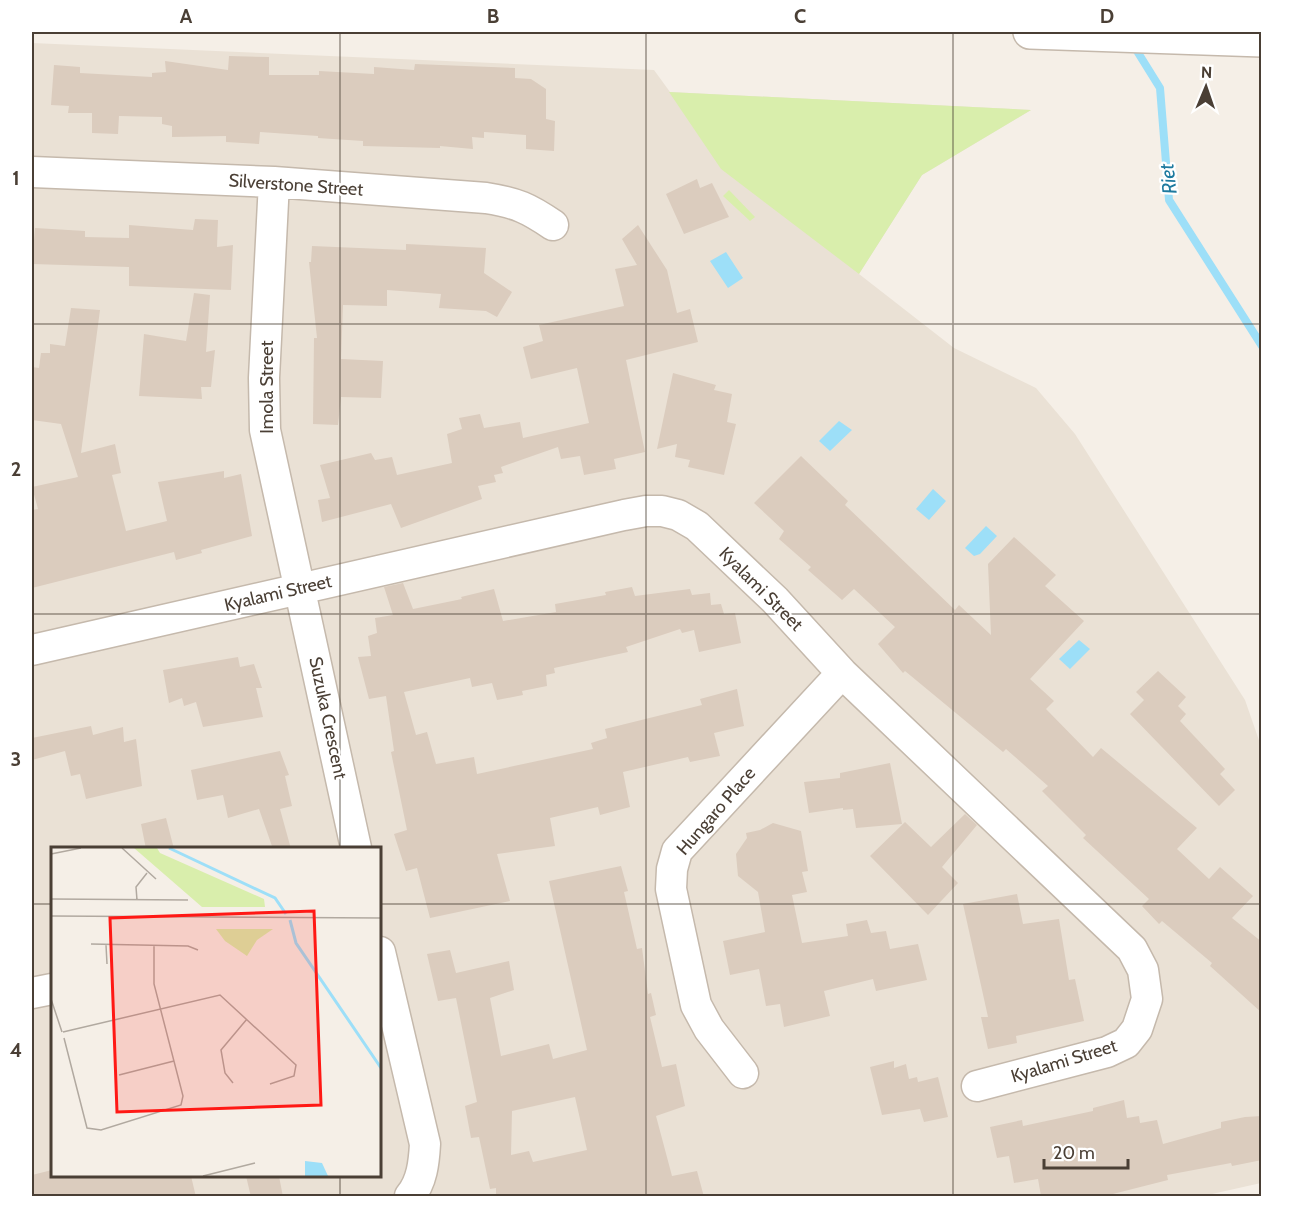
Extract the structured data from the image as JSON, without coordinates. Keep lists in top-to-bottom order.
{
  "streets": {
    "street": [
      "Silverstone Street",
      "Imola Street",
      "Kyalami Street",
      "Suzuka Crescent",
      "Hungaro Place"
    ]
  },
  "crossings": [
    ["Silverstone Street", "Imola Street"],
    ["Imola Street", "Kyalami Street"],
    ["Imola Street", "Suzuka Crescent"],
    ["Kyalami Street", "Suzuka Crescent"],
    ["Kyalami Street", "Hungaro Place"]
  ],
  "water": ["Riet"],
  "scale_bar": "20 m",
  "north": "top",
  "grid": {
    "columns": [
      "A",
      "B",
      "C",
      "D"
    ],
    "rows": [
      "1",
      "2",
      "3",
      "4"
    ]
  }
}
